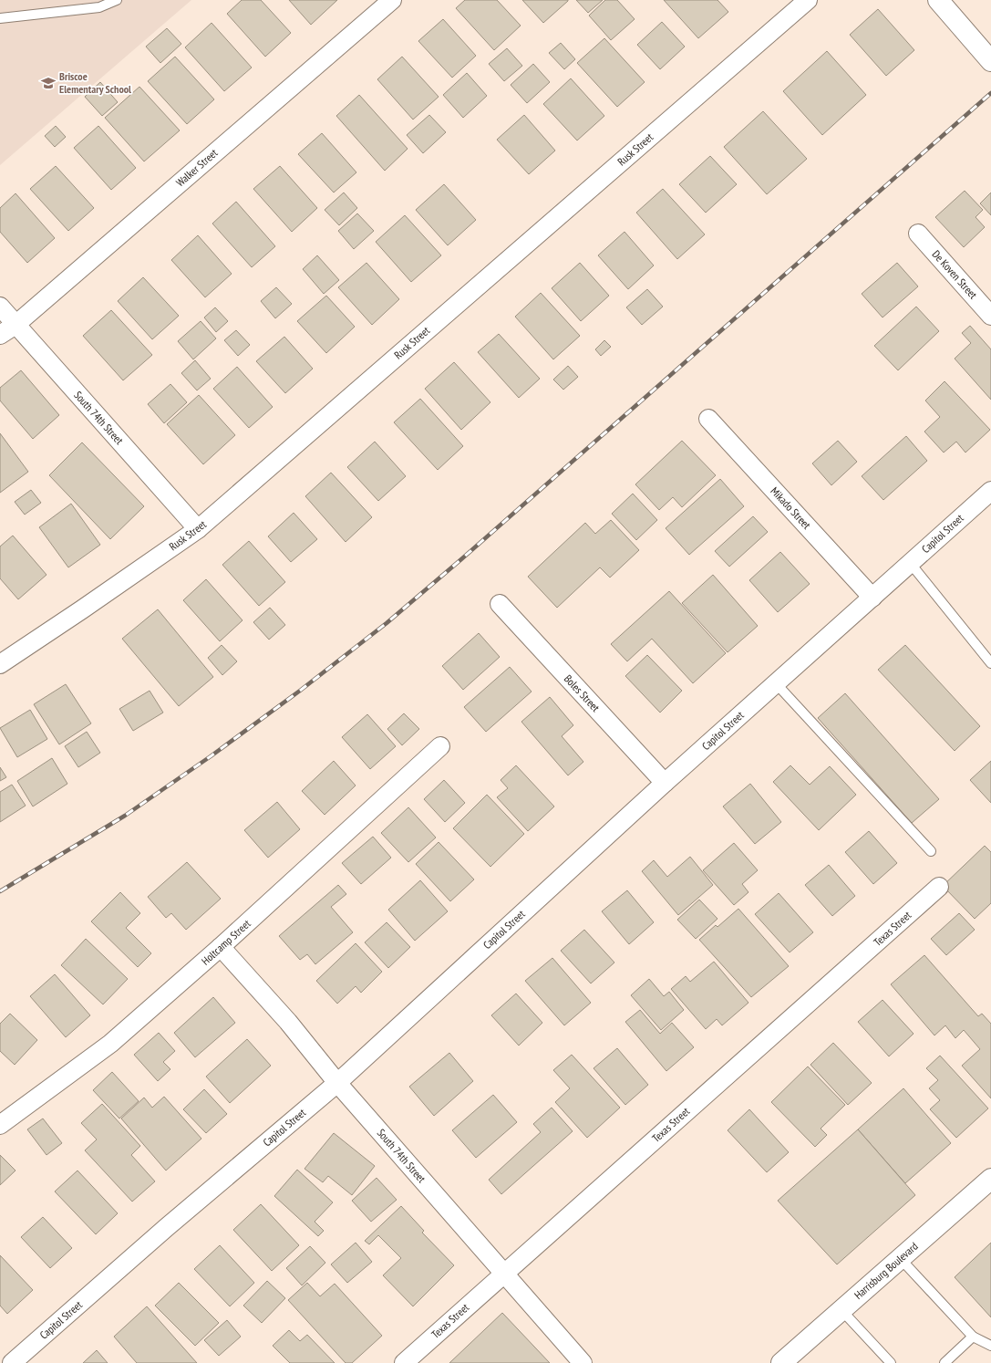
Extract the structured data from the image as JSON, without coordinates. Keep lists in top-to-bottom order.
{
  "streets": {
    "main road": ["Harrisburg Boulevard"],
    "street": [
      "Rusk Street",
      "Walker Street",
      "De Koven Street",
      "South 74th Street",
      "Mikado Street",
      "Capitol Street",
      "Boles Street",
      "Texas Street",
      "Holtcamp Street"
    ]
  },
  "crossings": [
    ["Rusk Street", "South 74th Street"],
    ["Walker Street", "South 74th Street"],
    ["South 74th Street", "Capitol Street"],
    ["South 74th Street", "Texas Street"],
    ["South 74th Street", "Holtcamp Street"],
    ["Mikado Street", "Capitol Street"],
    ["Capitol Street", "Boles Street"]
  ],
  "places": {
    "school or university": ["Briscoe Elementary School"]
  }
}
